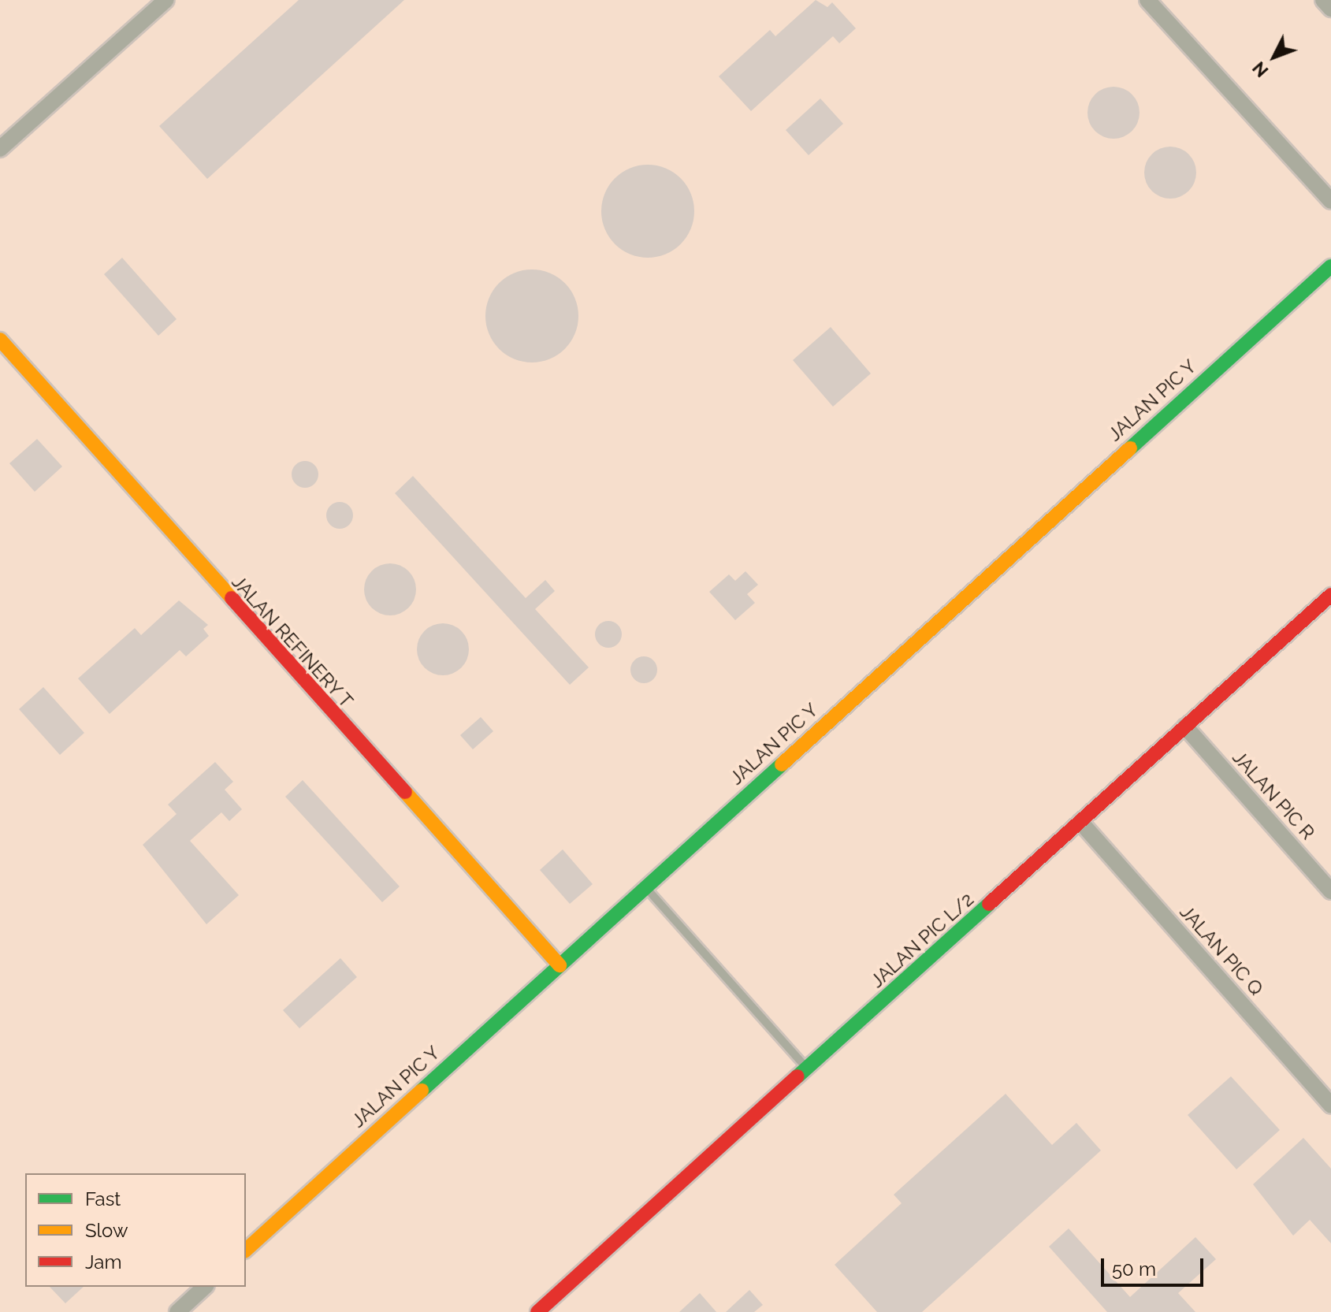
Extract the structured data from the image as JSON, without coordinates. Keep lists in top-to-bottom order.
{
  "streets": {
    "street": [
      "JALAN PIC Y",
      "JALAN REFINERY T",
      "JALAN PIC R",
      "JALAN PIC L/2",
      "JALAN PIC Q"
    ]
  },
  "crossings": [
    ["JALAN PIC Y", "JALAN REFINERY T"],
    ["JALAN PIC R", "JALAN PIC L/2"],
    ["JALAN PIC L/2", "JALAN PIC Q"]
  ],
  "legend": ["Fast", "Slow", "Jam"],
  "scale_bar": "50 m",
  "north": "bottom left"
}
